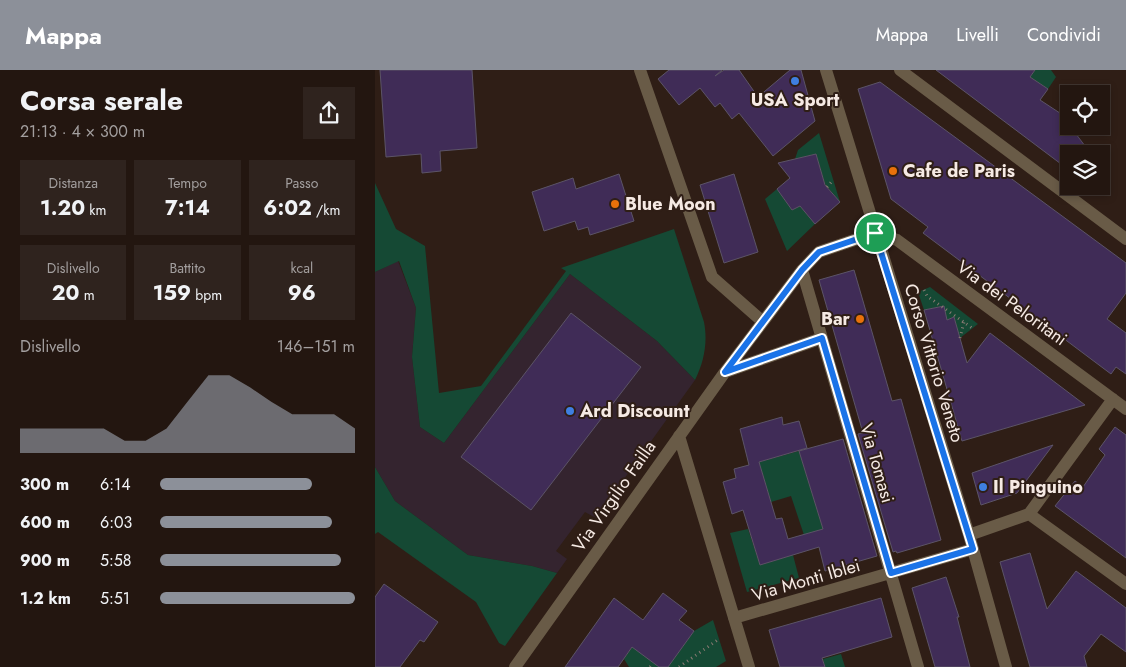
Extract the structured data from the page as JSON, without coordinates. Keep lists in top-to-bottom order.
{
  "streets": {
    "street": [
      "Via dei Peloritani",
      "Corso Vittorio Veneto",
      "Via Tomasi",
      "Via Virgilio Failla",
      "Via Monti Iblei"
    ]
  },
  "crossings": [
    ["Via dei Peloritani", "Corso Vittorio Veneto"],
    ["Via dei Peloritani", "Via Virgilio Failla"],
    ["Corso Vittorio Veneto", "Via Virgilio Failla"],
    ["Corso Vittorio Veneto", "Via Monti Iblei"],
    ["Via Tomasi", "Via Virgilio Failla"],
    ["Via Tomasi", "Via Monti Iblei"]
  ],
  "places": [
    "USA Sport",
    "Cafe de Paris",
    "Blue Moon",
    "Bar",
    "Ard Discount",
    "Il Pinguino"
  ],
  "page": {
    "header": "Mappa",
    "nav": ["Mappa", "Livelli", "Condividi"],
    "heading": ["Corsa serale", "21:13 · 4 × 300 m"],
    "stats": [
      ["Distanza", "1.20 km"],
      ["Tempo", "7:14"],
      ["Passo", "6:02 /km"],
      ["Dislivello", "20 m"],
      ["Battito", "159 bpm"],
      ["kcal", "96"]
    ],
    "chart": ["Dislivello", "146–151 m"],
    "list": [
      {
        "name": "300 m",
        "note": "6:14"
      },
      {
        "name": "600 m",
        "note": "6:03"
      },
      {
        "name": "900 m",
        "note": "5:58"
      },
      {
        "name": "1.2 km",
        "note": "5:51"
      }
    ]
  }
}
